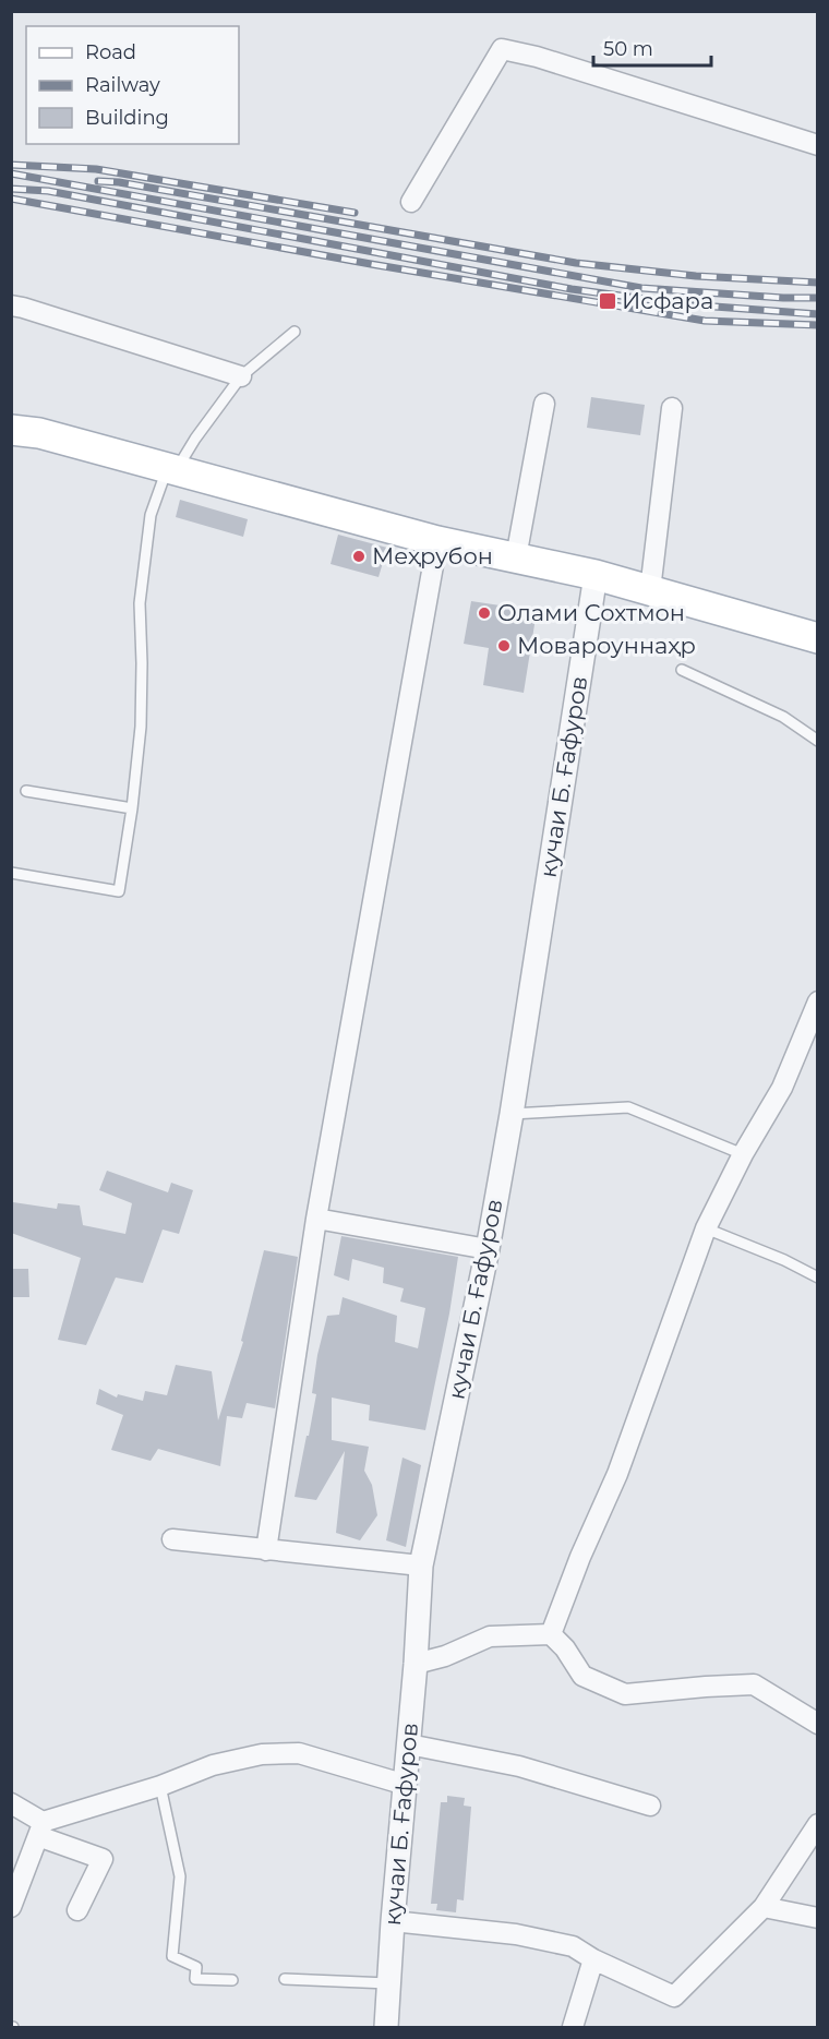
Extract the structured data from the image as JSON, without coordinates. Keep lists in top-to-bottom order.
{
  "streets": {
    "street": ["кучаи Б. Ғафуров"]
  },
  "places": {
    "transit": ["Исфара"],
    "other": ["Меҳрубон", "Олами Сохтмон", "Мовароуннаҳр"]
  },
  "legend": ["Road", "Railway", "Building"],
  "scale_bar": "50 m"
}
